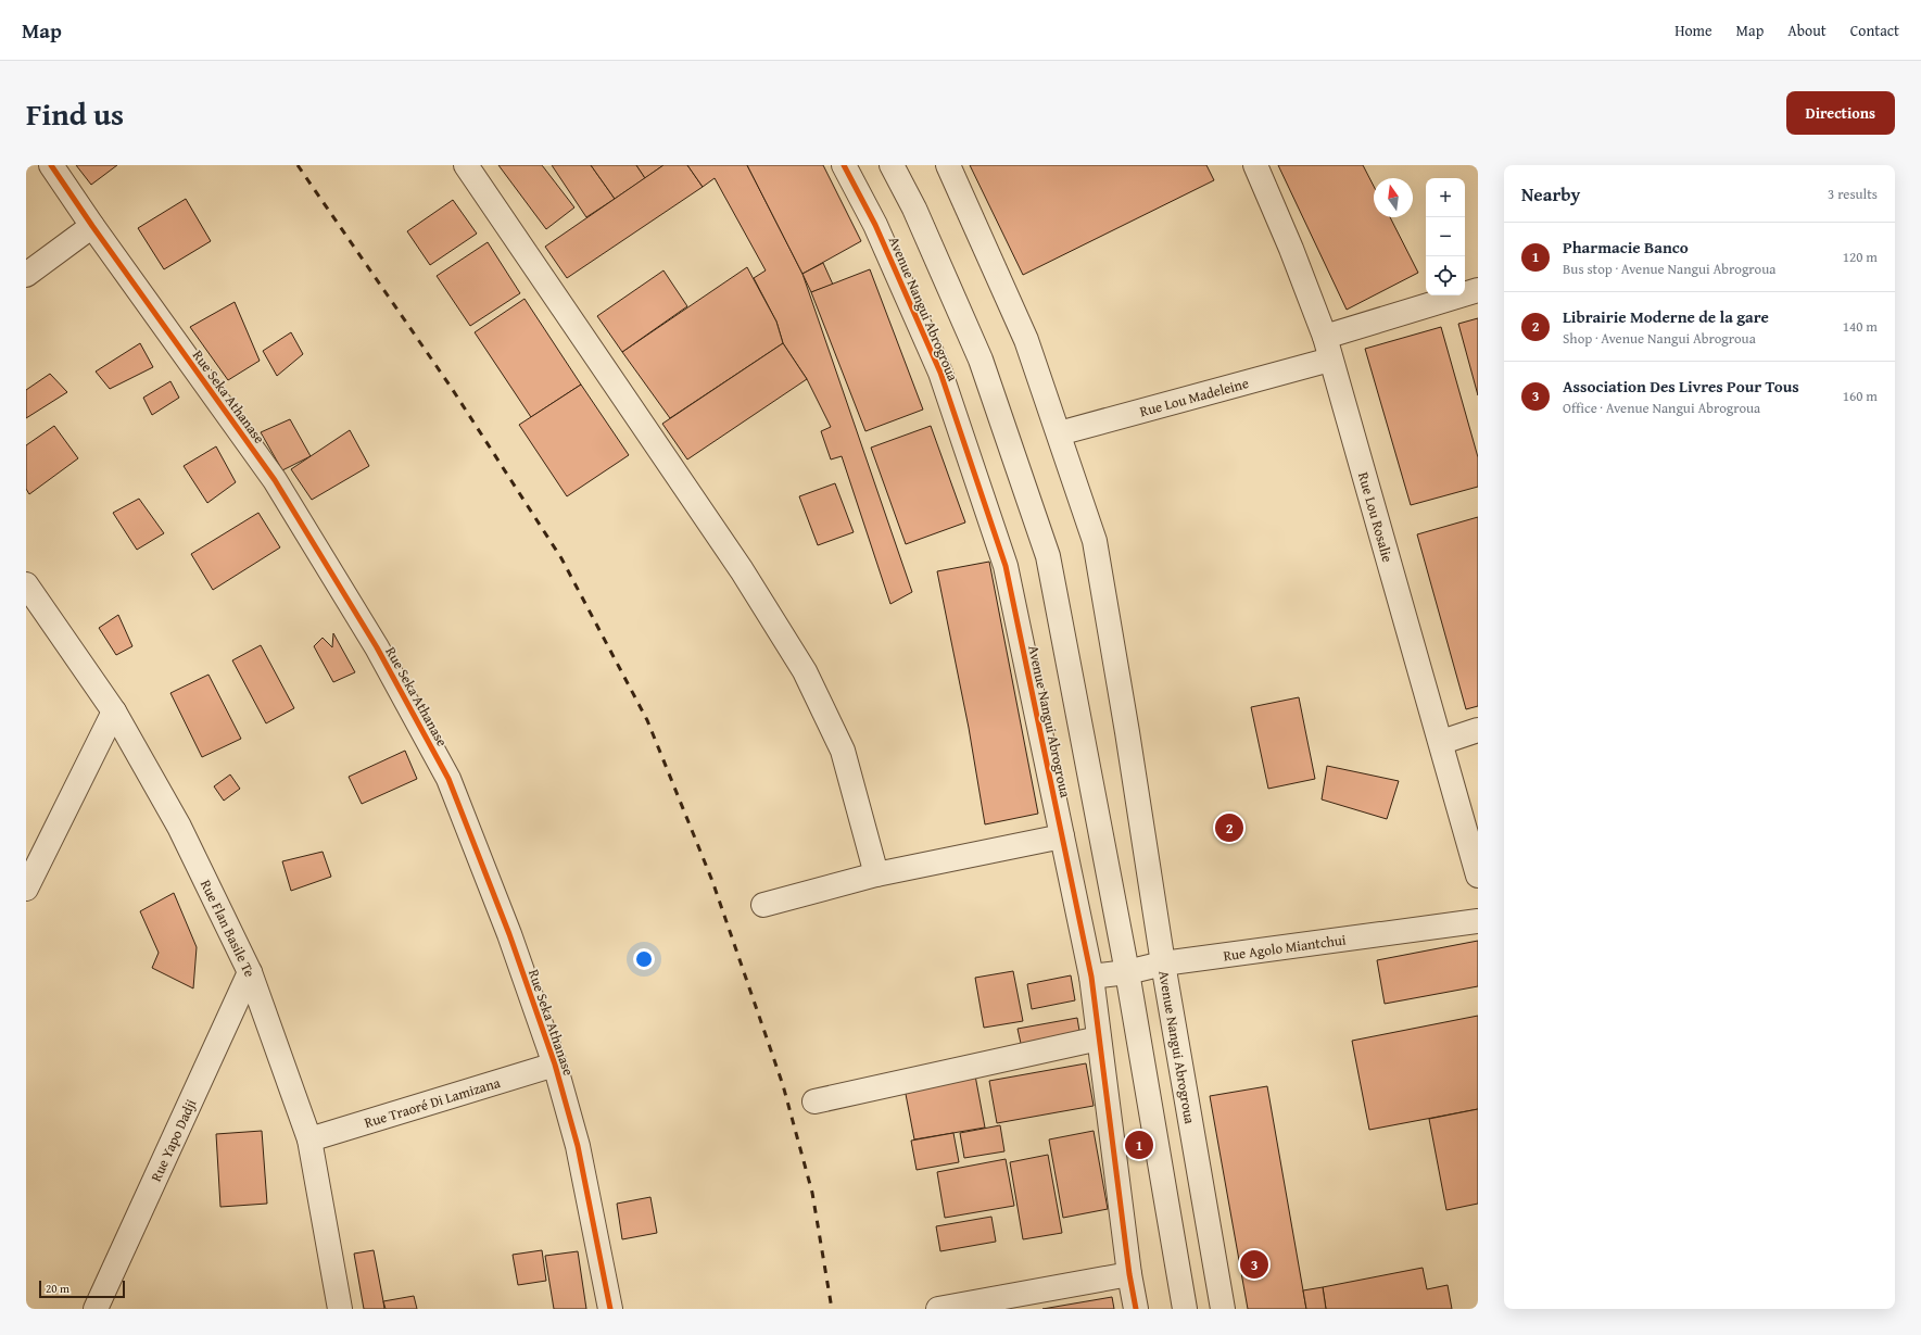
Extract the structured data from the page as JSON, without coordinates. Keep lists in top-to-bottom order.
{
  "streets": {
    "street": [
      "Avenue Nangui Abrogroua",
      "Rue Seka Athanase",
      "Rue Lou Madeleine",
      "Rue Lou Rosalie",
      "Rue Flan Basile Te",
      "Rue Agolo Miantchui",
      "Rue Traoré Di Lamizana",
      "Rue Yapo Dadji"
    ]
  },
  "crossings": [
    ["Avenue Nangui Abrogroua", "Rue Lou Madeleine"],
    ["Avenue Nangui Abrogroua", "Rue Agolo Miantchui"],
    ["Rue Seka Athanase", "Rue Traoré Di Lamizana"],
    ["Rue Lou Madeleine", "Rue Lou Rosalie"],
    ["Rue Flan Basile Te", "Rue Traoré Di Lamizana"],
    ["Rue Flan Basile Te", "Rue Yapo Dadji"]
  ],
  "scale_bar": "20 m",
  "north": "top",
  "page": {
    "header": "Map",
    "nav": [
      "Home",
      "Map",
      "About",
      "Contact"
    ],
    "title": "Find us",
    "buttons": "Directions",
    "heading": ["Nearby", "3 results"],
    "map_buttons": ["+", "−"],
    "list": [
      {
        "mark": "1",
        "name": "Pharmacie Banco",
        "note": "Bus stop · Avenue Nangui Abrogroua",
        "value": "120 m"
      },
      {
        "mark": "2",
        "name": "Librairie Moderne de la gare",
        "note": "Shop · Avenue Nangui Abrogroua",
        "value": "140 m"
      },
      {
        "mark": "3",
        "name": "Association Des Livres Pour Tous",
        "note": "Office · Avenue Nangui Abrogroua",
        "value": "160 m"
      }
    ],
    "pins": ["2", "1", "3"],
    "scale": "20 m"
  }
}
